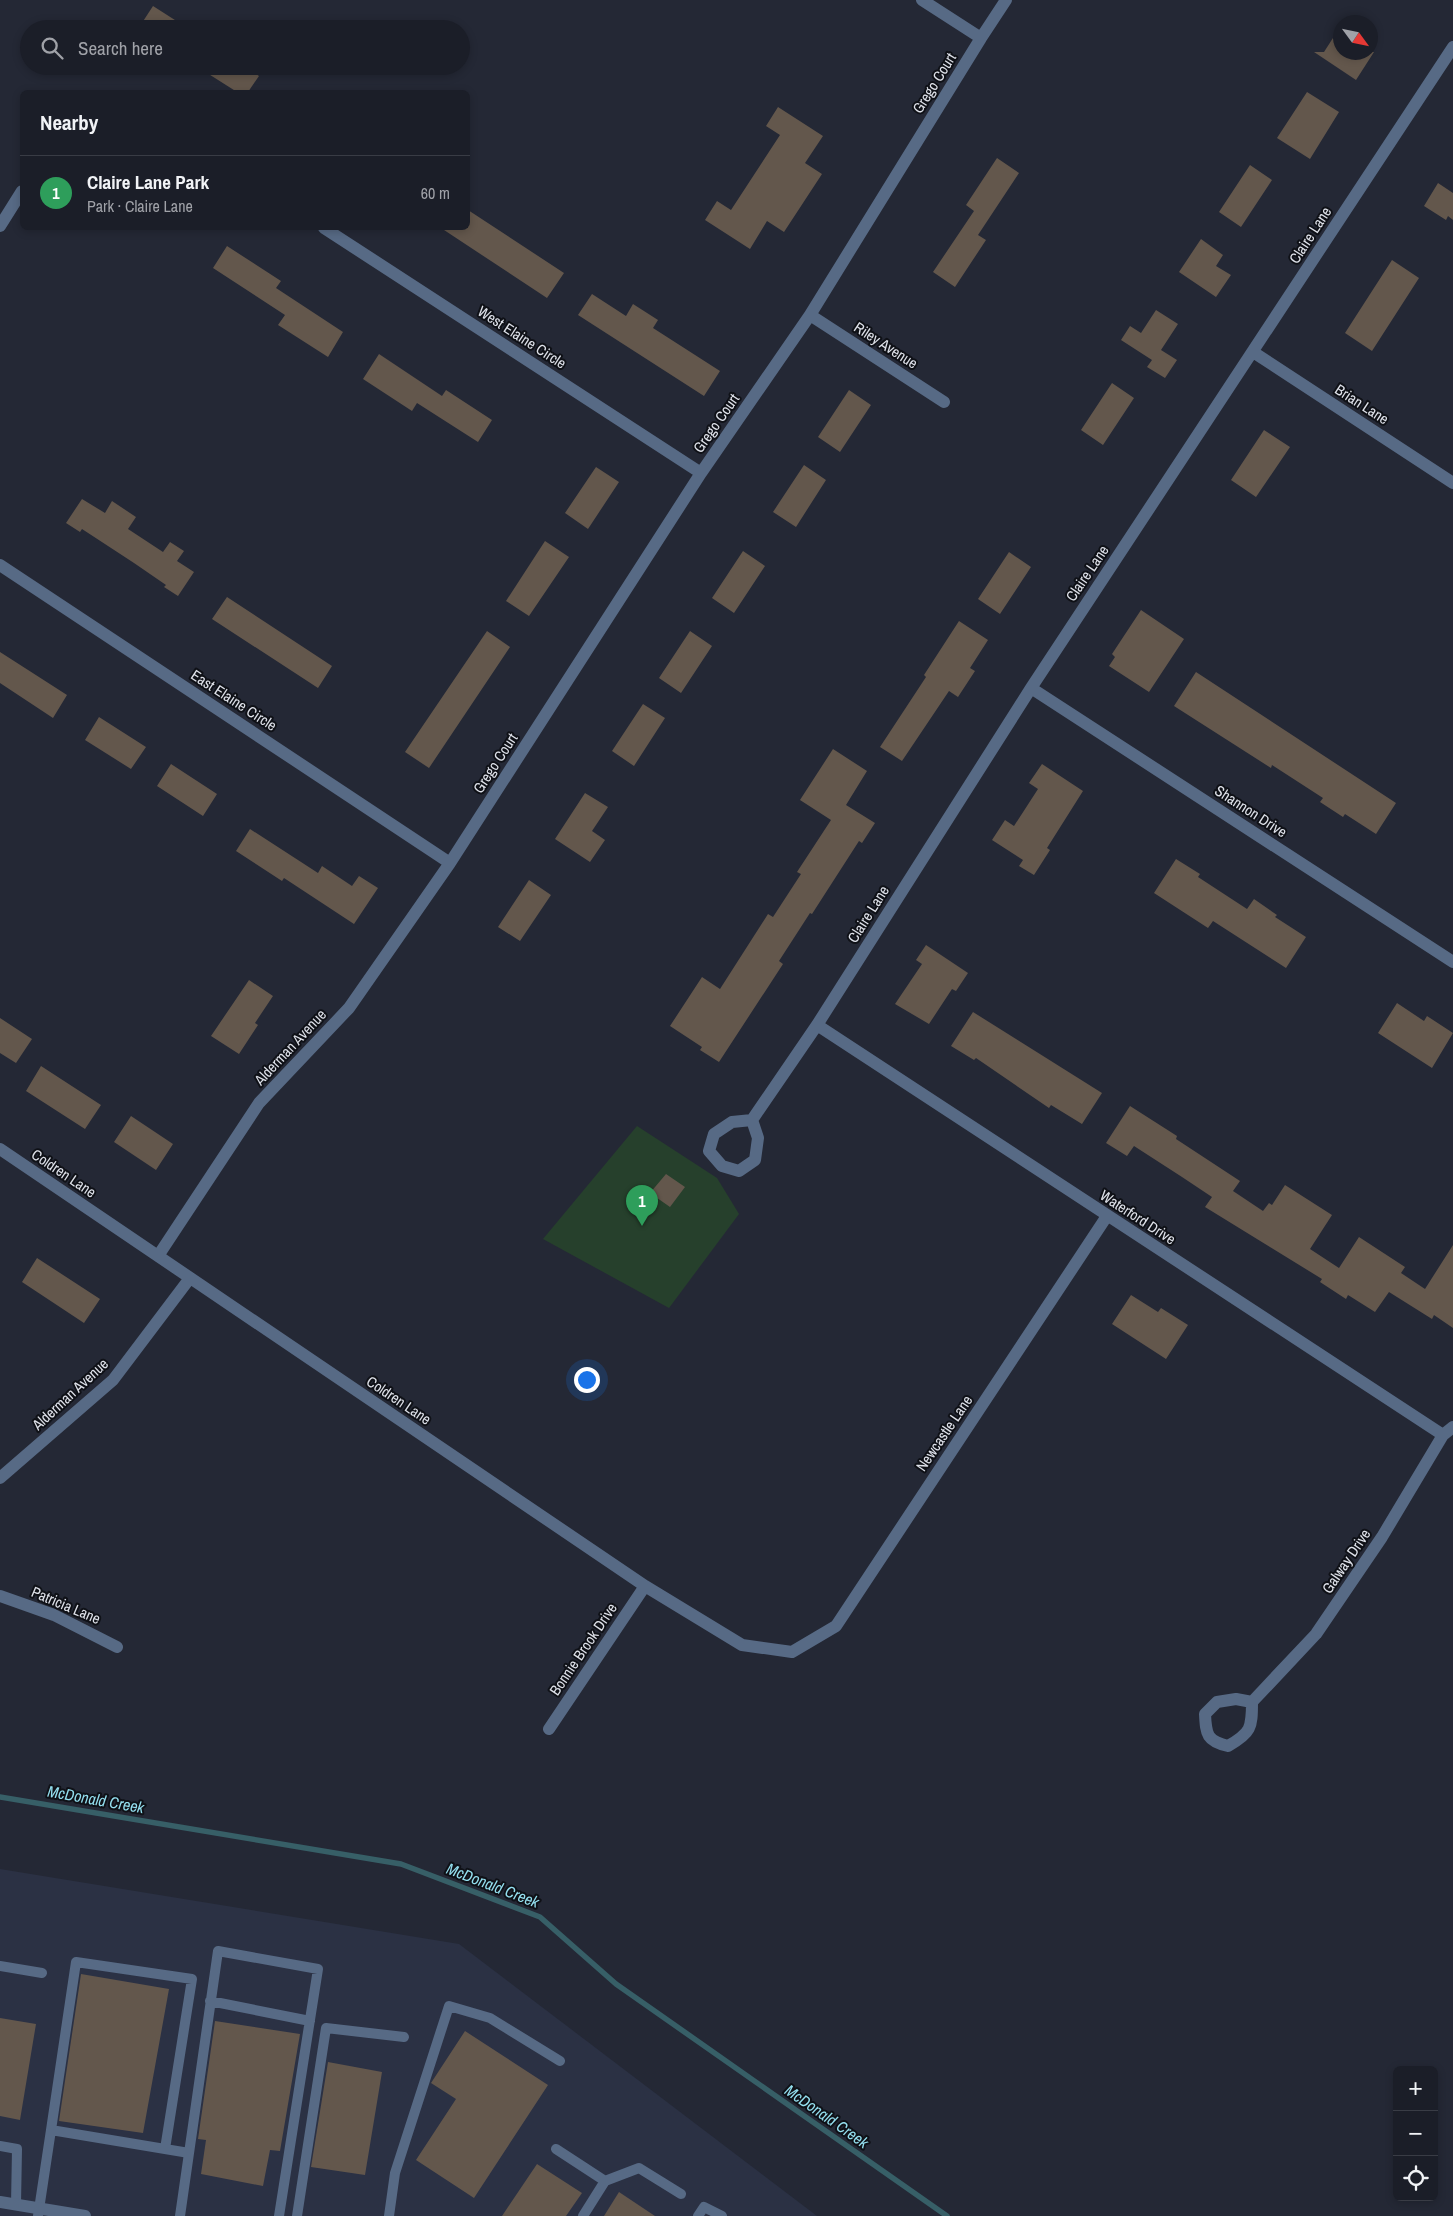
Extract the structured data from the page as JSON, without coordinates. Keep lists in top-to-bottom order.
{
  "streets": {
    "street": [
      "Grego Court",
      "Claire Lane",
      "West Elaine Circle",
      "Riley Avenue",
      "Brian Lane",
      "East Elaine Circle",
      "Shannon Drive",
      "Alderman Avenue",
      "Coldren Lane",
      "Waterford Drive",
      "Newcastle Lane",
      "Galway Drive",
      "Patricia Lane",
      "Bonnie Brook Drive"
    ]
  },
  "crossings": [
    ["Grego Court", "West Elaine Circle"],
    ["Grego Court", "Riley Avenue"],
    ["Grego Court", "East Elaine Circle"],
    ["Grego Court", "Alderman Avenue"],
    ["Claire Lane", "Brian Lane"],
    ["Claire Lane", "Shannon Drive"],
    ["Claire Lane", "Waterford Drive"],
    ["East Elaine Circle", "Alderman Avenue"],
    ["Alderman Avenue", "Coldren Lane"],
    ["Coldren Lane", "Newcastle Lane"],
    ["Coldren Lane", "Bonnie Brook Drive"],
    ["Waterford Drive", "Newcastle Lane"],
    ["Waterford Drive", "Galway Drive"]
  ],
  "water": ["McDonald Creek"],
  "north": "bottom right",
  "page": {
    "search": "Search here",
    "heading": "Nearby",
    "list": [
      {
        "mark": "1",
        "name": "Claire Lane Park",
        "note": "Park · Claire Lane",
        "value": "60 m"
      }
    ],
    "pins": "1",
    "map_buttons": ["+", "−"]
  }
}
